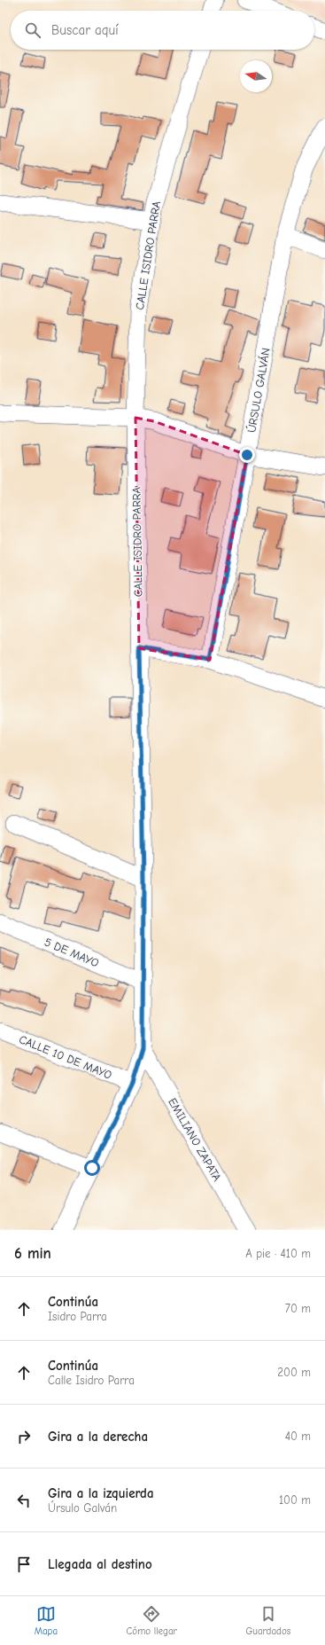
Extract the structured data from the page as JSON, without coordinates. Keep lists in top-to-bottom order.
{
  "streets": {
    "street": [
      "CALLE ISIDRO PARRA",
      "ÚRSULO GALVÁN",
      "5 DE MAYO",
      "CALLE 10 DE MAYO",
      "EMILIANO ZAPATA"
    ]
  },
  "crossings": [
    ["CALLE ISIDRO PARRA", "5 DE MAYO"],
    ["CALLE ISIDRO PARRA", "EMILIANO ZAPATA"]
  ],
  "north": "left",
  "page": {
    "search": "Buscar aquí",
    "heading": ["6 min", "A pie · 410 m"],
    "list": [
      ["Continúa", "Isidro Parra", "70 m"],
      ["Continúa", "Calle Isidro Parra", "200 m"],
      ["Gira a la derecha", "40 m"],
      ["Gira a la izquierda", "Úrsulo Galván", "100 m"],
      "Llegada al destino"
    ],
    "nav": ["Mapa", "Cómo llegar", "Guardados"]
  }
}
